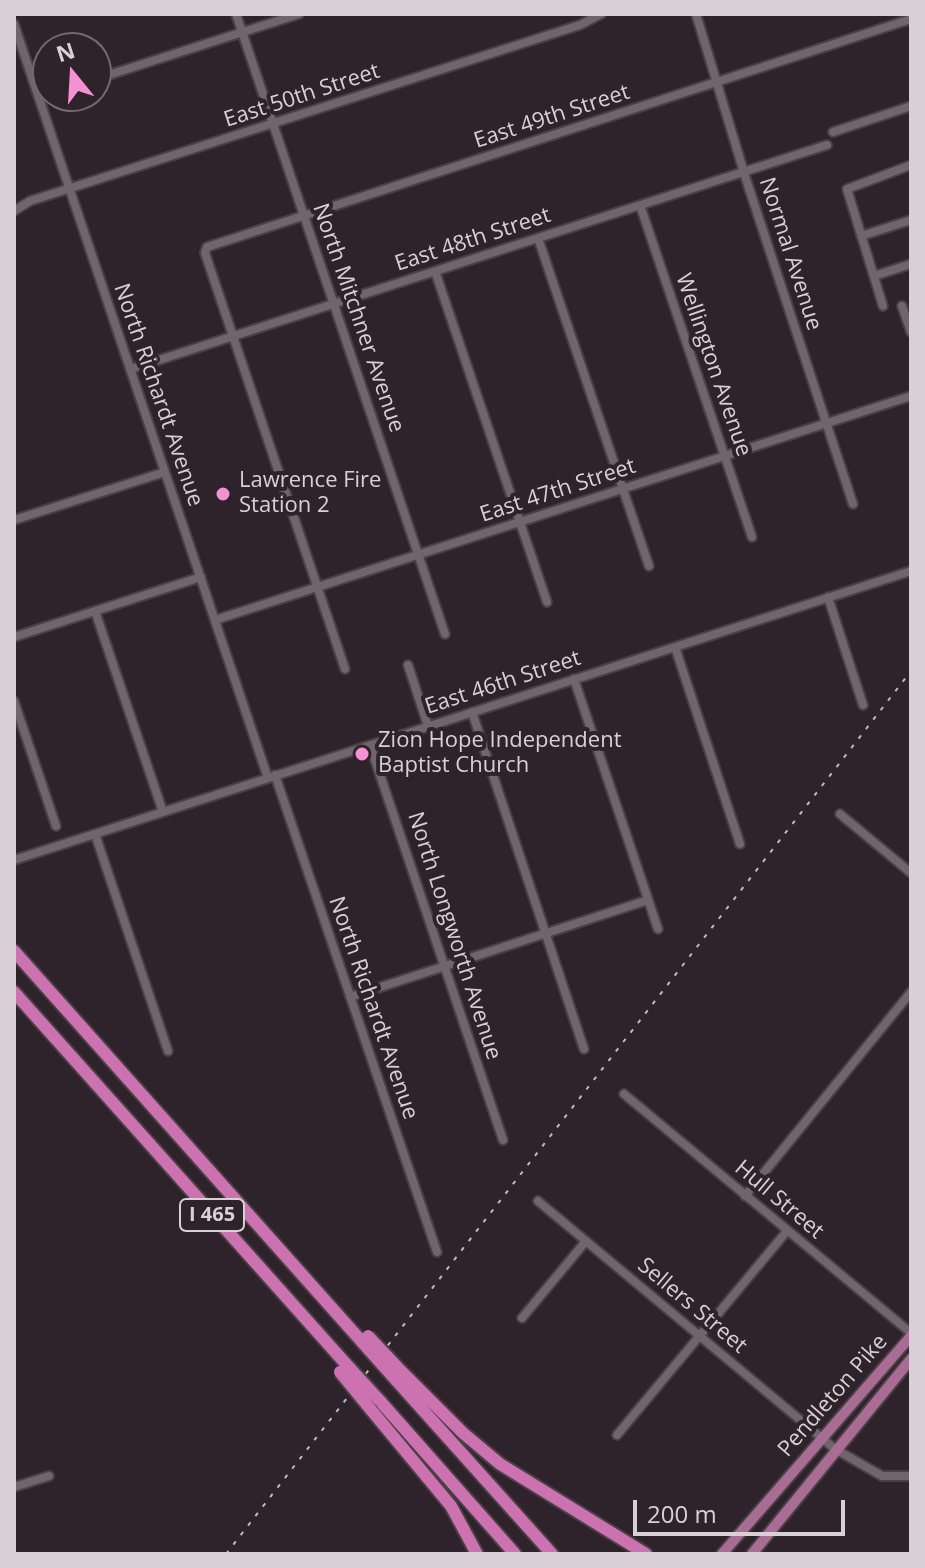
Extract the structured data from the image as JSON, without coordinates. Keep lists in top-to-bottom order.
{
  "streets": {
    "highway": ["I 465"],
    "main road": ["Pendleton Pike"],
    "street": [
      "East 50th Street",
      "East 49th Street",
      "East 48th Street",
      "Normal Avenue",
      "North Mitchner Avenue",
      "Wellington Avenue",
      "North Richardt Avenue",
      "East 47th Street",
      "East 46th Street",
      "North Longworth Avenue",
      "Hull Street",
      "Sellers Street"
    ]
  },
  "crossings": [
    ["East 50th Street", "North Mitchner Avenue"],
    ["East 50th Street", "North Richardt Avenue"],
    ["East 49th Street", "East 48th Street"],
    ["East 49th Street", "Normal Avenue"],
    ["East 49th Street", "North Mitchner Avenue"],
    ["East 48th Street", "Normal Avenue"],
    ["East 48th Street", "North Mitchner Avenue"],
    ["East 48th Street", "Wellington Avenue"],
    ["East 48th Street", "North Richardt Avenue"],
    ["Normal Avenue", "East 47th Street"],
    ["North Mitchner Avenue", "East 47th Street"],
    ["Wellington Avenue", "East 47th Street"],
    ["North Richardt Avenue", "East 47th Street"],
    ["North Richardt Avenue", "East 46th Street"],
    ["East 46th Street", "North Longworth Avenue"],
    ["Hull Street", "Pendleton Pike"],
    ["Sellers Street", "Pendleton Pike"]
  ],
  "places": ["Lawrence Fire Station 2", "Zion Hope Independent Baptist Church"],
  "scale_bar": "200 m",
  "north": "top"
}
